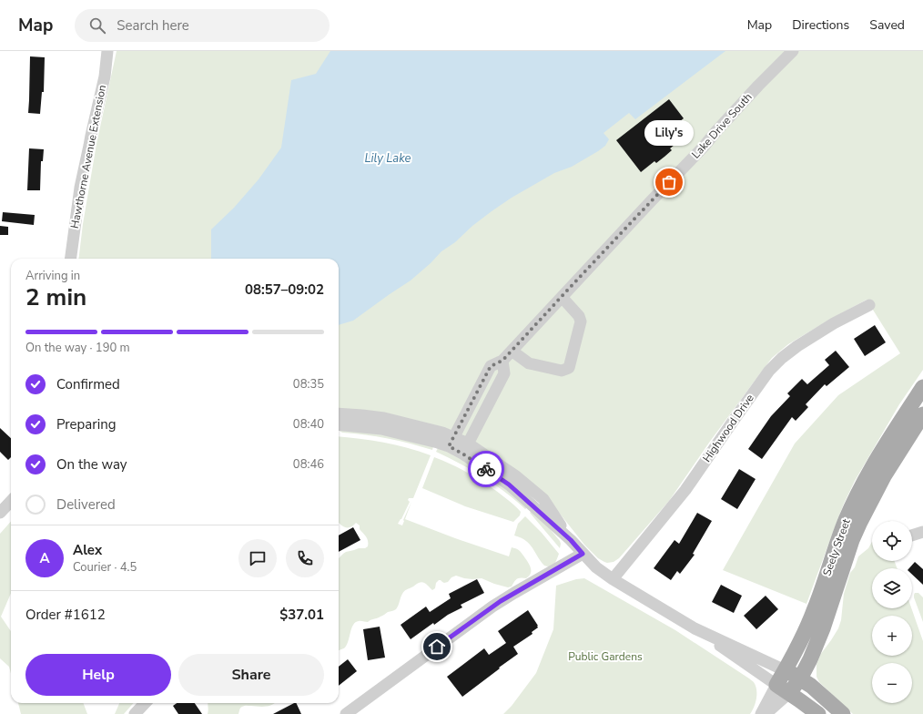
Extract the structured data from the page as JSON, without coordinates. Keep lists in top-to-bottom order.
{
  "streets": {
    "main road": ["Seely Street"],
    "street": ["Lake Drive South", "Hawthorne Avenue Extension", "Highwood Drive"]
  },
  "water": ["Lily Lake"],
  "parks": ["Public Gardens"],
  "places": ["Lily's"],
  "page": {
    "header": "Map",
    "search": "Search here",
    "nav": ["Map", "Directions", "Saved"],
    "bubble": "Lily's",
    "heading": ["2 min", "Arriving in", "08:57–09:02"],
    "panel": [
      "Alex",
      "Courier · 4.5",
      "Order #1612",
      "$37.01"
    ],
    "bar": "On the way · 190 m",
    "list": [
      ["Confirmed", "08:35"],
      ["Preparing", "08:40"],
      ["On the way", "08:46"],
      "Delivered"
    ],
    "map_buttons": ["+", "−"],
    "round": "A",
    "buttons": ["Help", "Share"]
  }
}
